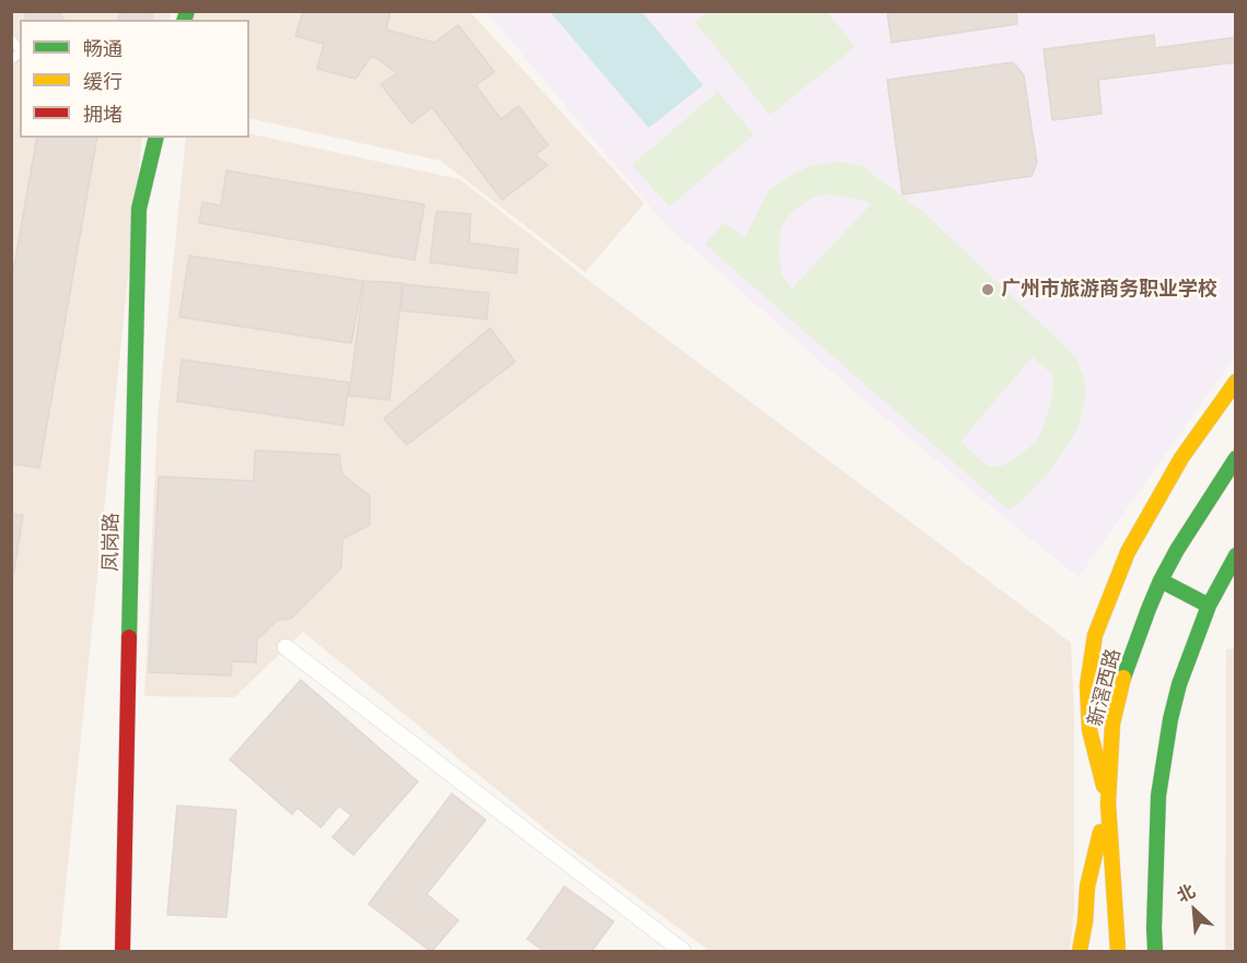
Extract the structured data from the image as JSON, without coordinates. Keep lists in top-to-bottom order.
{
  "streets": {
    "main road": ["凤岗路", "新滘西路"]
  },
  "places": ["广州市旅游商务职业学校"],
  "legend": ["畅通", "缓行", "拥堵"],
  "north": "top left"
}
